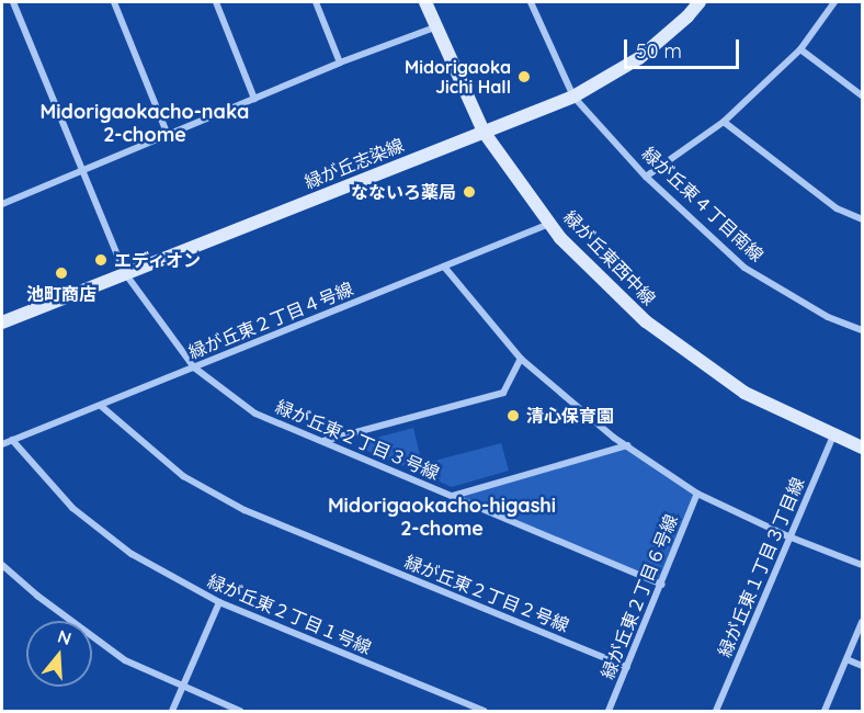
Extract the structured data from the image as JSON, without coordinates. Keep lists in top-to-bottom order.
{
  "streets": {
    "street": [
      "緑が丘志染線",
      "緑が丘東４丁目南線",
      "緑が丘東西中線",
      "緑が丘東２丁目４号線",
      "緑が丘東２丁目３号線",
      "緑が丘東１丁目３丁目線",
      "緑が丘東２丁目２号線",
      "緑が丘東２丁目６号線",
      "緑が丘東２丁目１号線"
    ]
  },
  "crossings": [
    ["緑が丘志染線", "緑が丘東４丁目南線"],
    ["緑が丘志染線", "緑が丘東西中線"],
    ["緑が丘志染線", "緑が丘東２丁目３号線"],
    ["緑が丘東西中線", "緑が丘東２丁目４号線"],
    ["緑が丘東西中線", "緑が丘東１丁目３丁目線"],
    ["緑が丘東２丁目４号線", "緑が丘東２丁目３号線"],
    ["緑が丘東２丁目４号線", "緑が丘東２丁目２号線"],
    ["緑が丘東２丁目４号線", "緑が丘東２丁目１号線"],
    ["緑が丘東２丁目３号線", "緑が丘東２丁目６号線"],
    ["緑が丘東２丁目２号線", "緑が丘東２丁目６号線"]
  ],
  "districts": ["Midorigaokacho-naka 2-chome", "Midorigaokacho-higashi 2-chome"],
  "places": [
    "Midorigaoka Jichi Hall",
    "なないろ薬局",
    "エディオン",
    "池町商店",
    "清心保育園"
  ],
  "scale_bar": "50 m",
  "north": "top"
}
